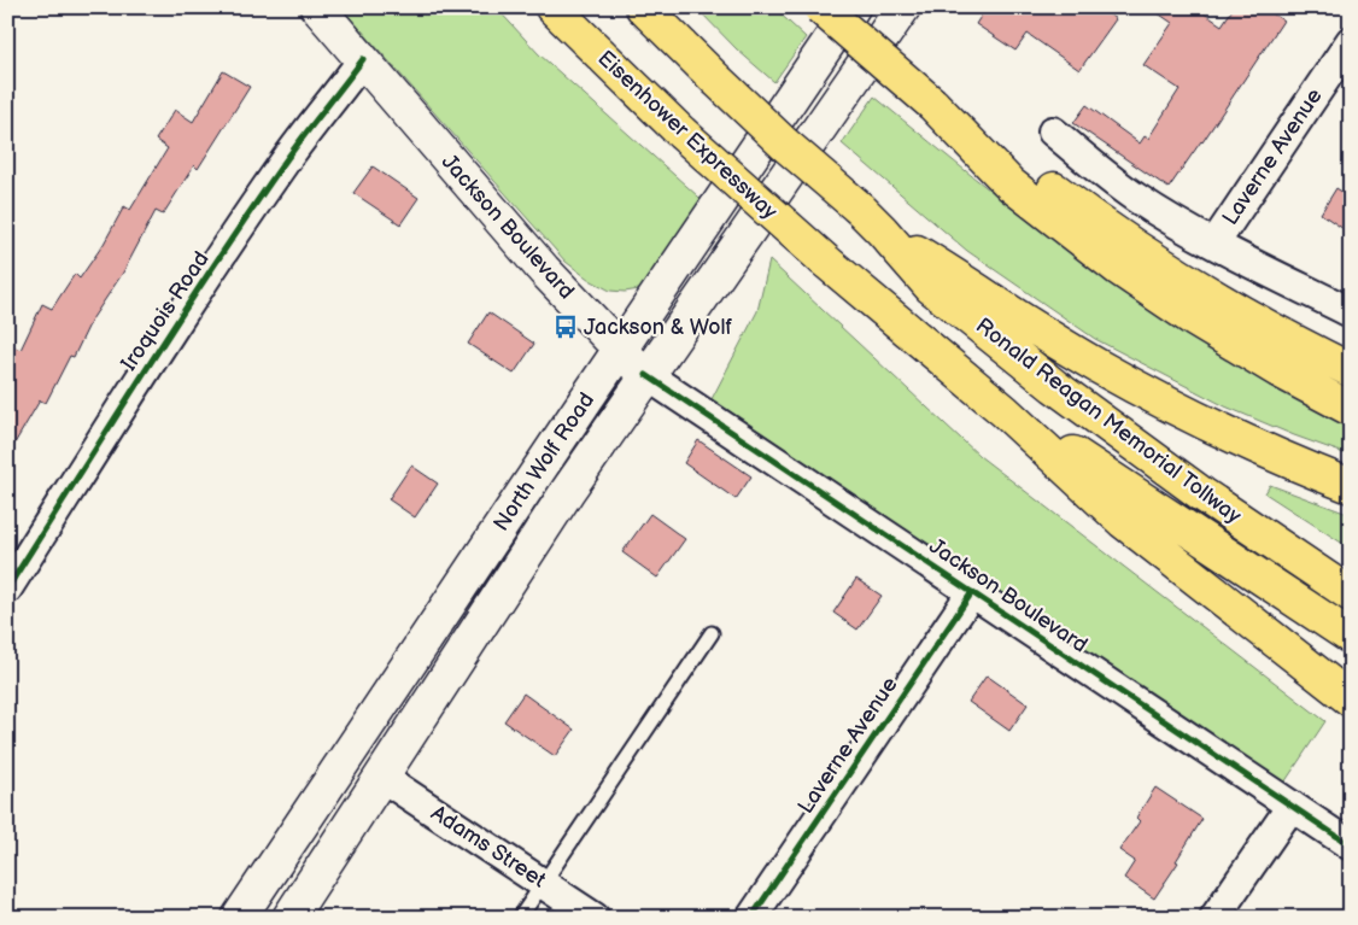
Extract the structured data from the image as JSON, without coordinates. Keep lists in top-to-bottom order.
{
  "streets": {
    "highway": ["Eisenhower Expressway", "Ronald Reagan Memorial Tollway"],
    "main road": ["Jackson Boulevard", "North Wolf Road"],
    "street": ["Laverne Avenue", "Iroquois Road", "Adams Street"]
  },
  "crossings": [
    ["Eisenhower Expressway", "Ronald Reagan Memorial Tollway"],
    ["Laverne Avenue", "Jackson Boulevard"],
    ["Jackson Boulevard", "Iroquois Road"],
    ["Jackson Boulevard", "North Wolf Road"],
    ["North Wolf Road", "Adams Street"]
  ],
  "places": {
    "bus stop": ["Jackson & Wolf"]
  }
}
